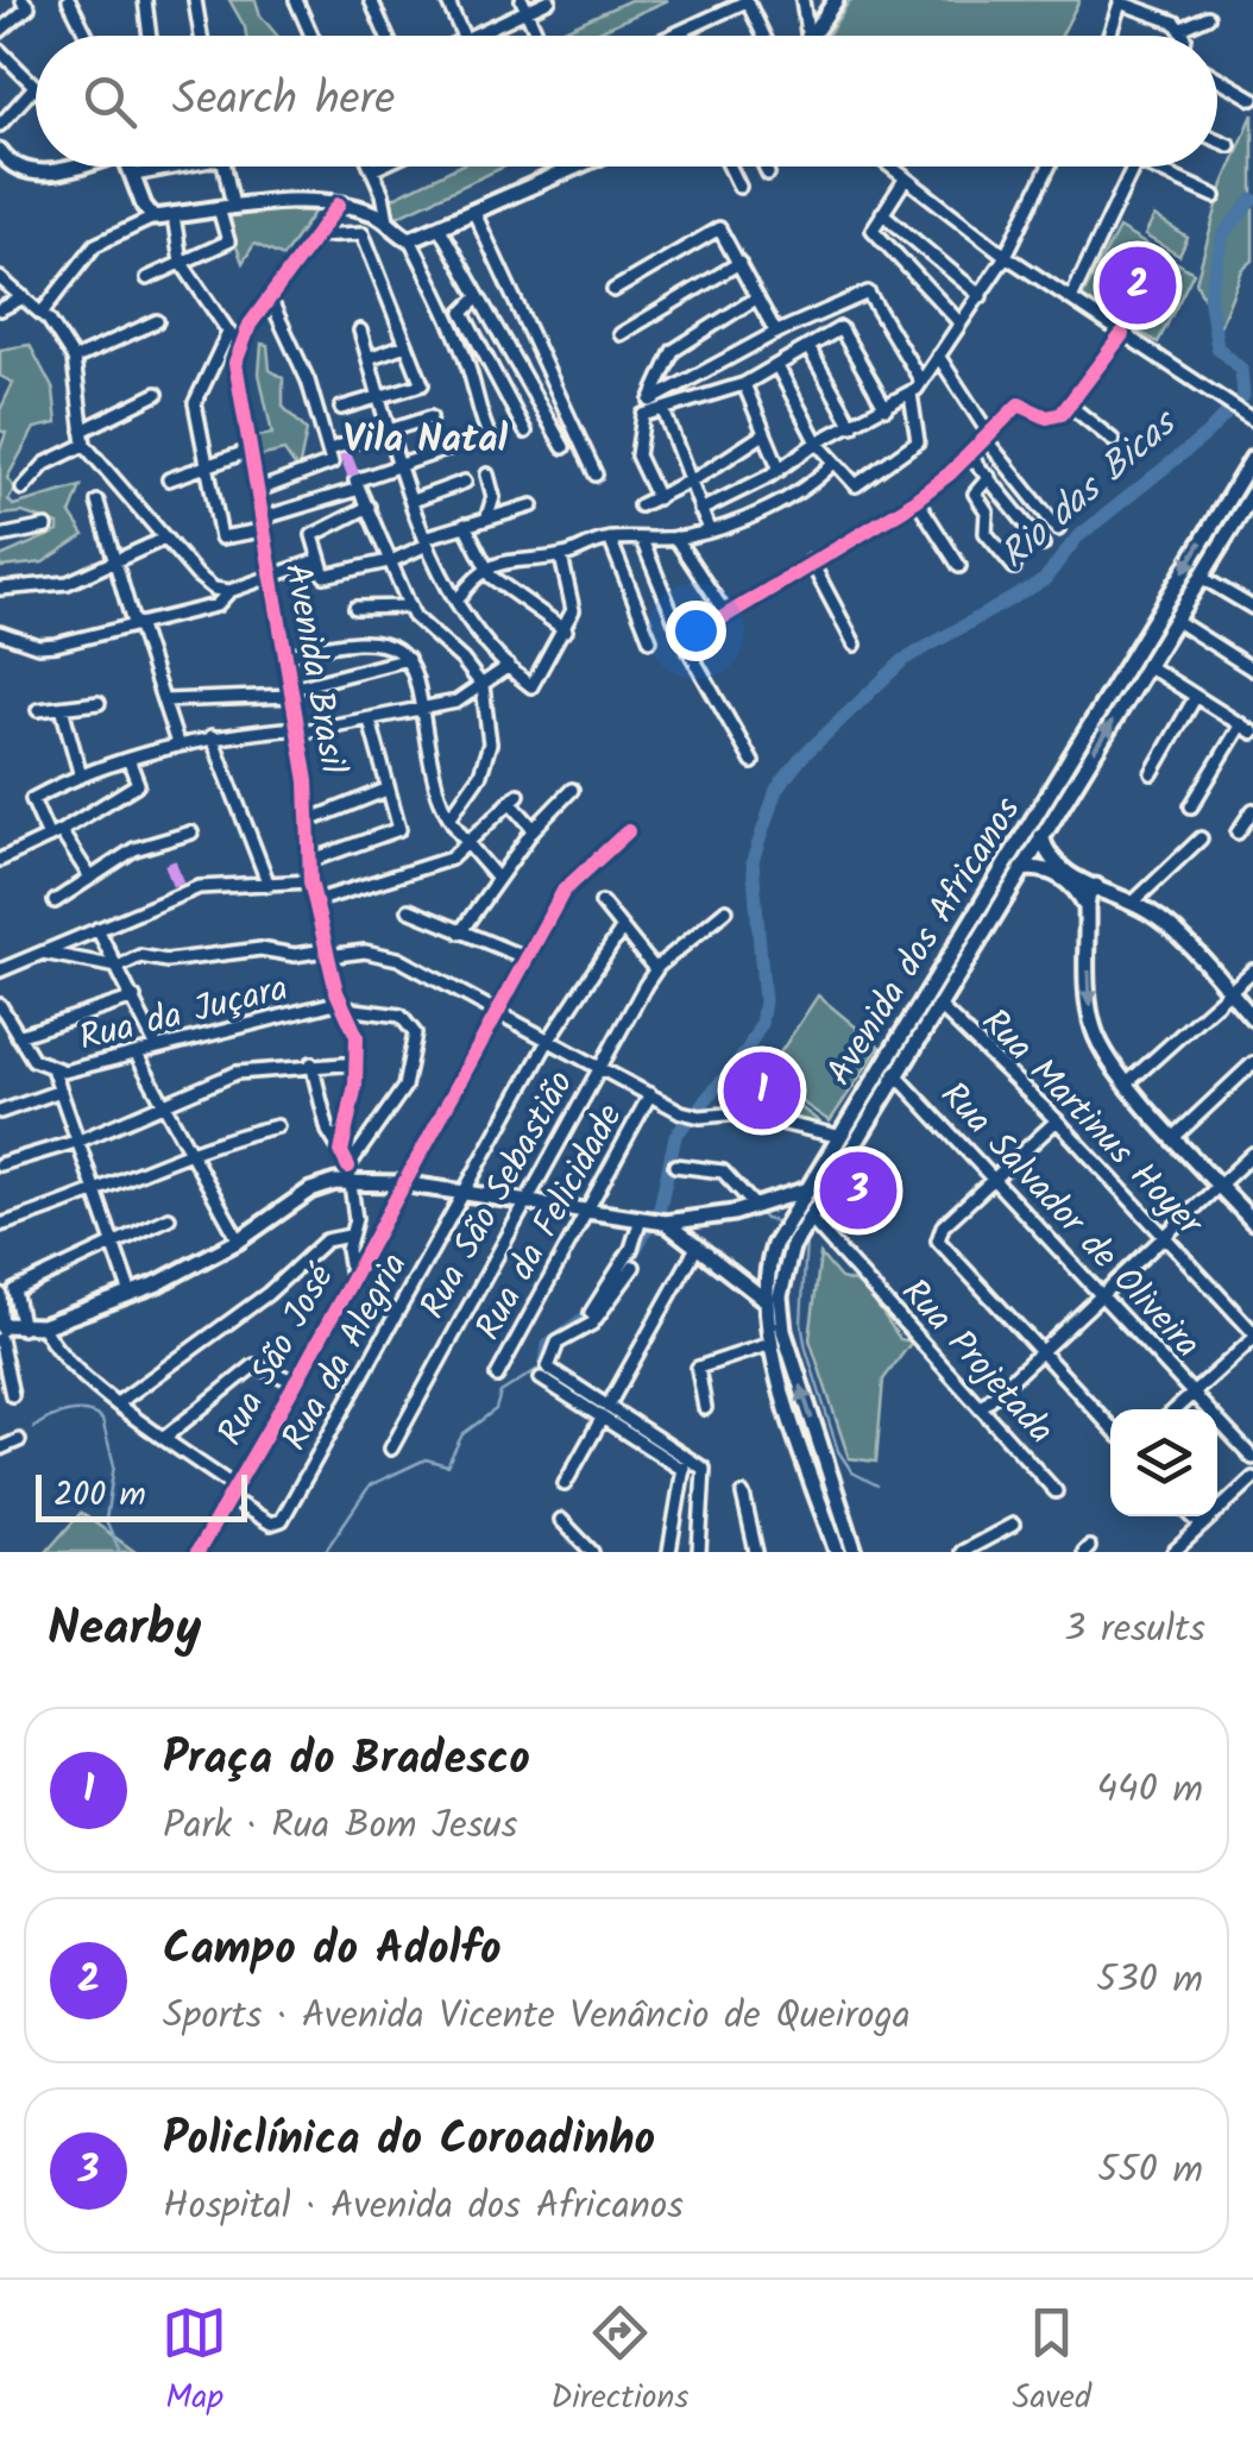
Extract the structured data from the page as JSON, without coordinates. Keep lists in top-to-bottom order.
{
  "streets": {
    "main road": ["Avenida dos Africanos"],
    "street": [
      "Avenida Brasil",
      "Rua da Juçara",
      "Rua Martinus Hoyer",
      "Rua São Sebastião",
      "Rua Salvador de Oliveira",
      "Rua da Felicidade",
      "Rua da Alegria",
      "Rua São José",
      "Rua Projetada"
    ]
  },
  "crossings": [
    ["Avenida Brasil", "Rua da Juçara"],
    ["Avenida dos Africanos", "Rua Martinus Hoyer"],
    ["Avenida dos Africanos", "Rua Salvador de Oliveira"],
    ["Avenida dos Africanos", "Rua Projetada"],
    ["Rua da Alegria", "Rua São José"]
  ],
  "districts": ["Vila Natal"],
  "water": ["Rio das Bicas"],
  "scale_bar": "200 m",
  "page": {
    "search": "Search here",
    "pins": ["2", "1", "3"],
    "scale": "200 m",
    "heading": ["Nearby", "3 results"],
    "list": [
      {
        "mark": "1",
        "name": "Praça do Bradesco",
        "note": "Park · Rua Bom Jesus",
        "value": "440 m"
      },
      {
        "mark": "2",
        "name": "Campo do Adolfo",
        "note": "Sports · Avenida Vicente Venâncio de Queiroga",
        "value": "530 m"
      },
      {
        "mark": "3",
        "name": "Policlínica do Coroadinho",
        "note": "Hospital · Avenida dos Africanos",
        "value": "550 m"
      }
    ],
    "nav": ["Map", "Directions", "Saved"]
  }
}
